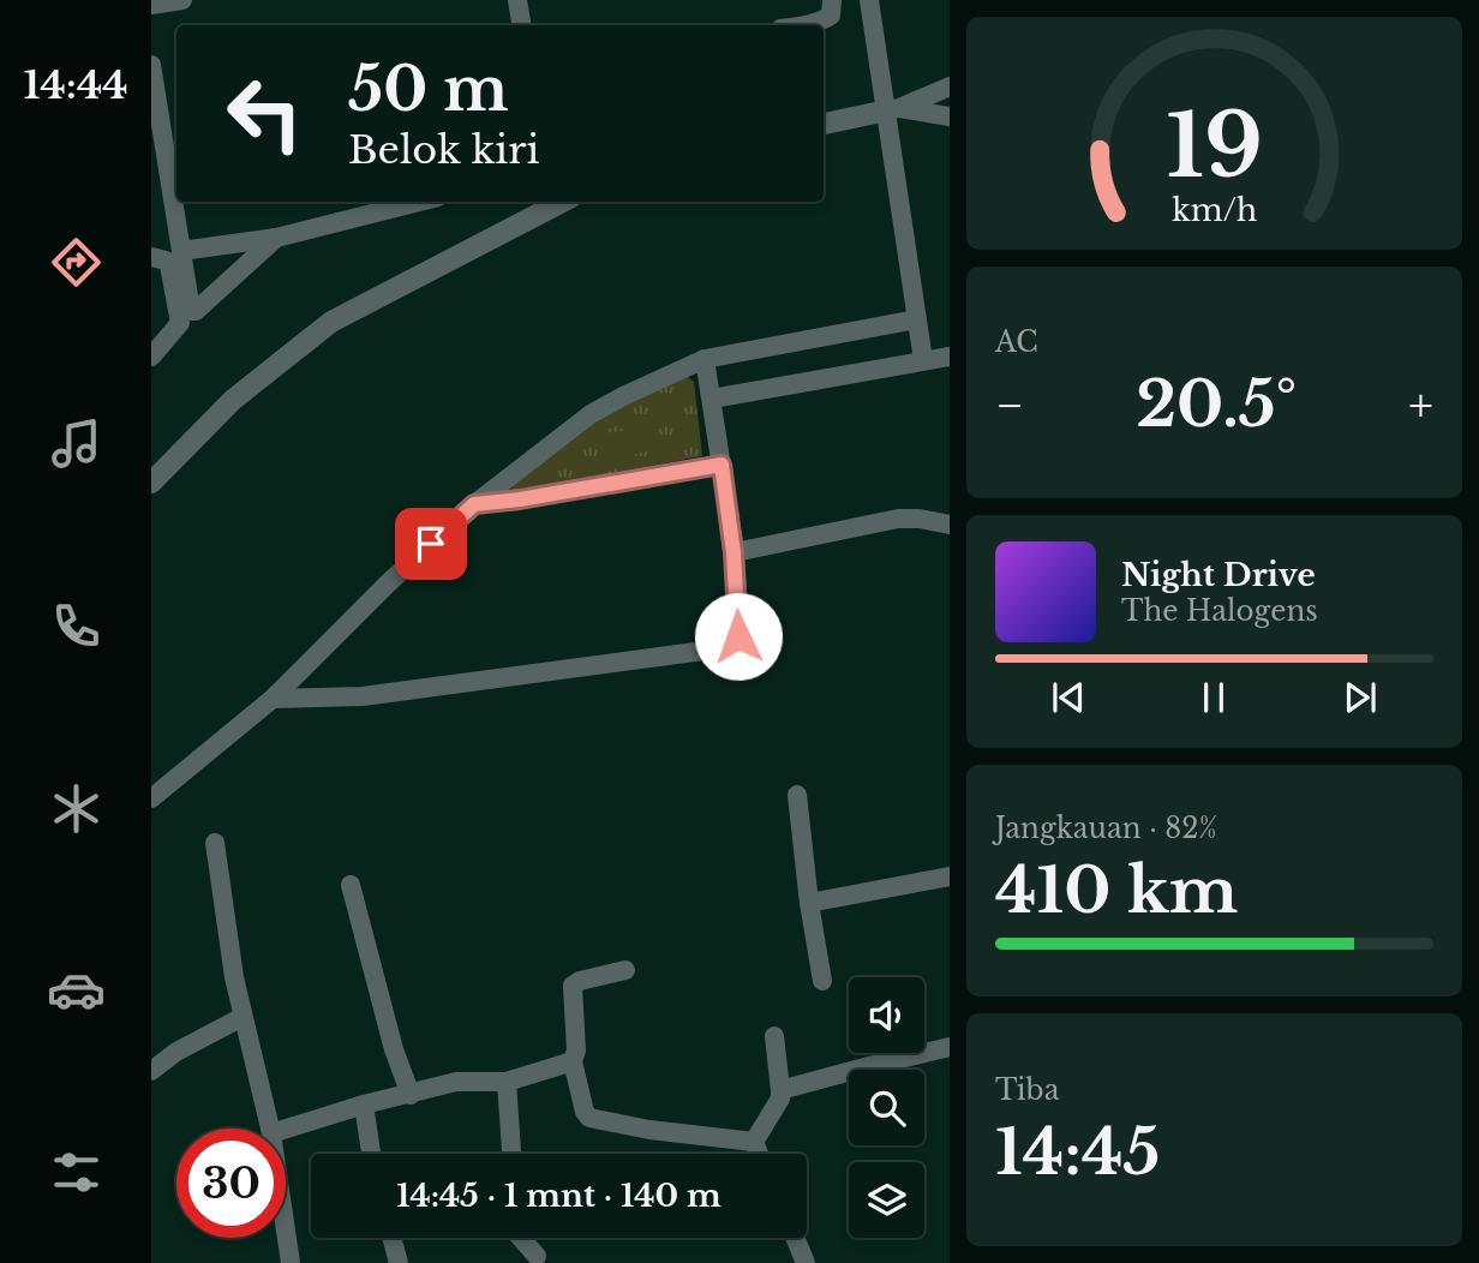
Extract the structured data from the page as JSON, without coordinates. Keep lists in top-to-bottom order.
{
  "page": {
    "tabs": "14:44",
    "turn": ["50 m", "Belok kiri"],
    "tile": [
      "AC",
      ["Jangkauan · 82%", "410 km"],
      ["Tiba", "14:45"]
    ],
    "heat": ["−", "20.5°", "+"],
    "song": ["Night Drive", "The Halogens"],
    "limit": "30",
    "trip": "14:45 · 1 mnt · 140 m",
    "gauge": ["19", "km/h"]
  }
}
